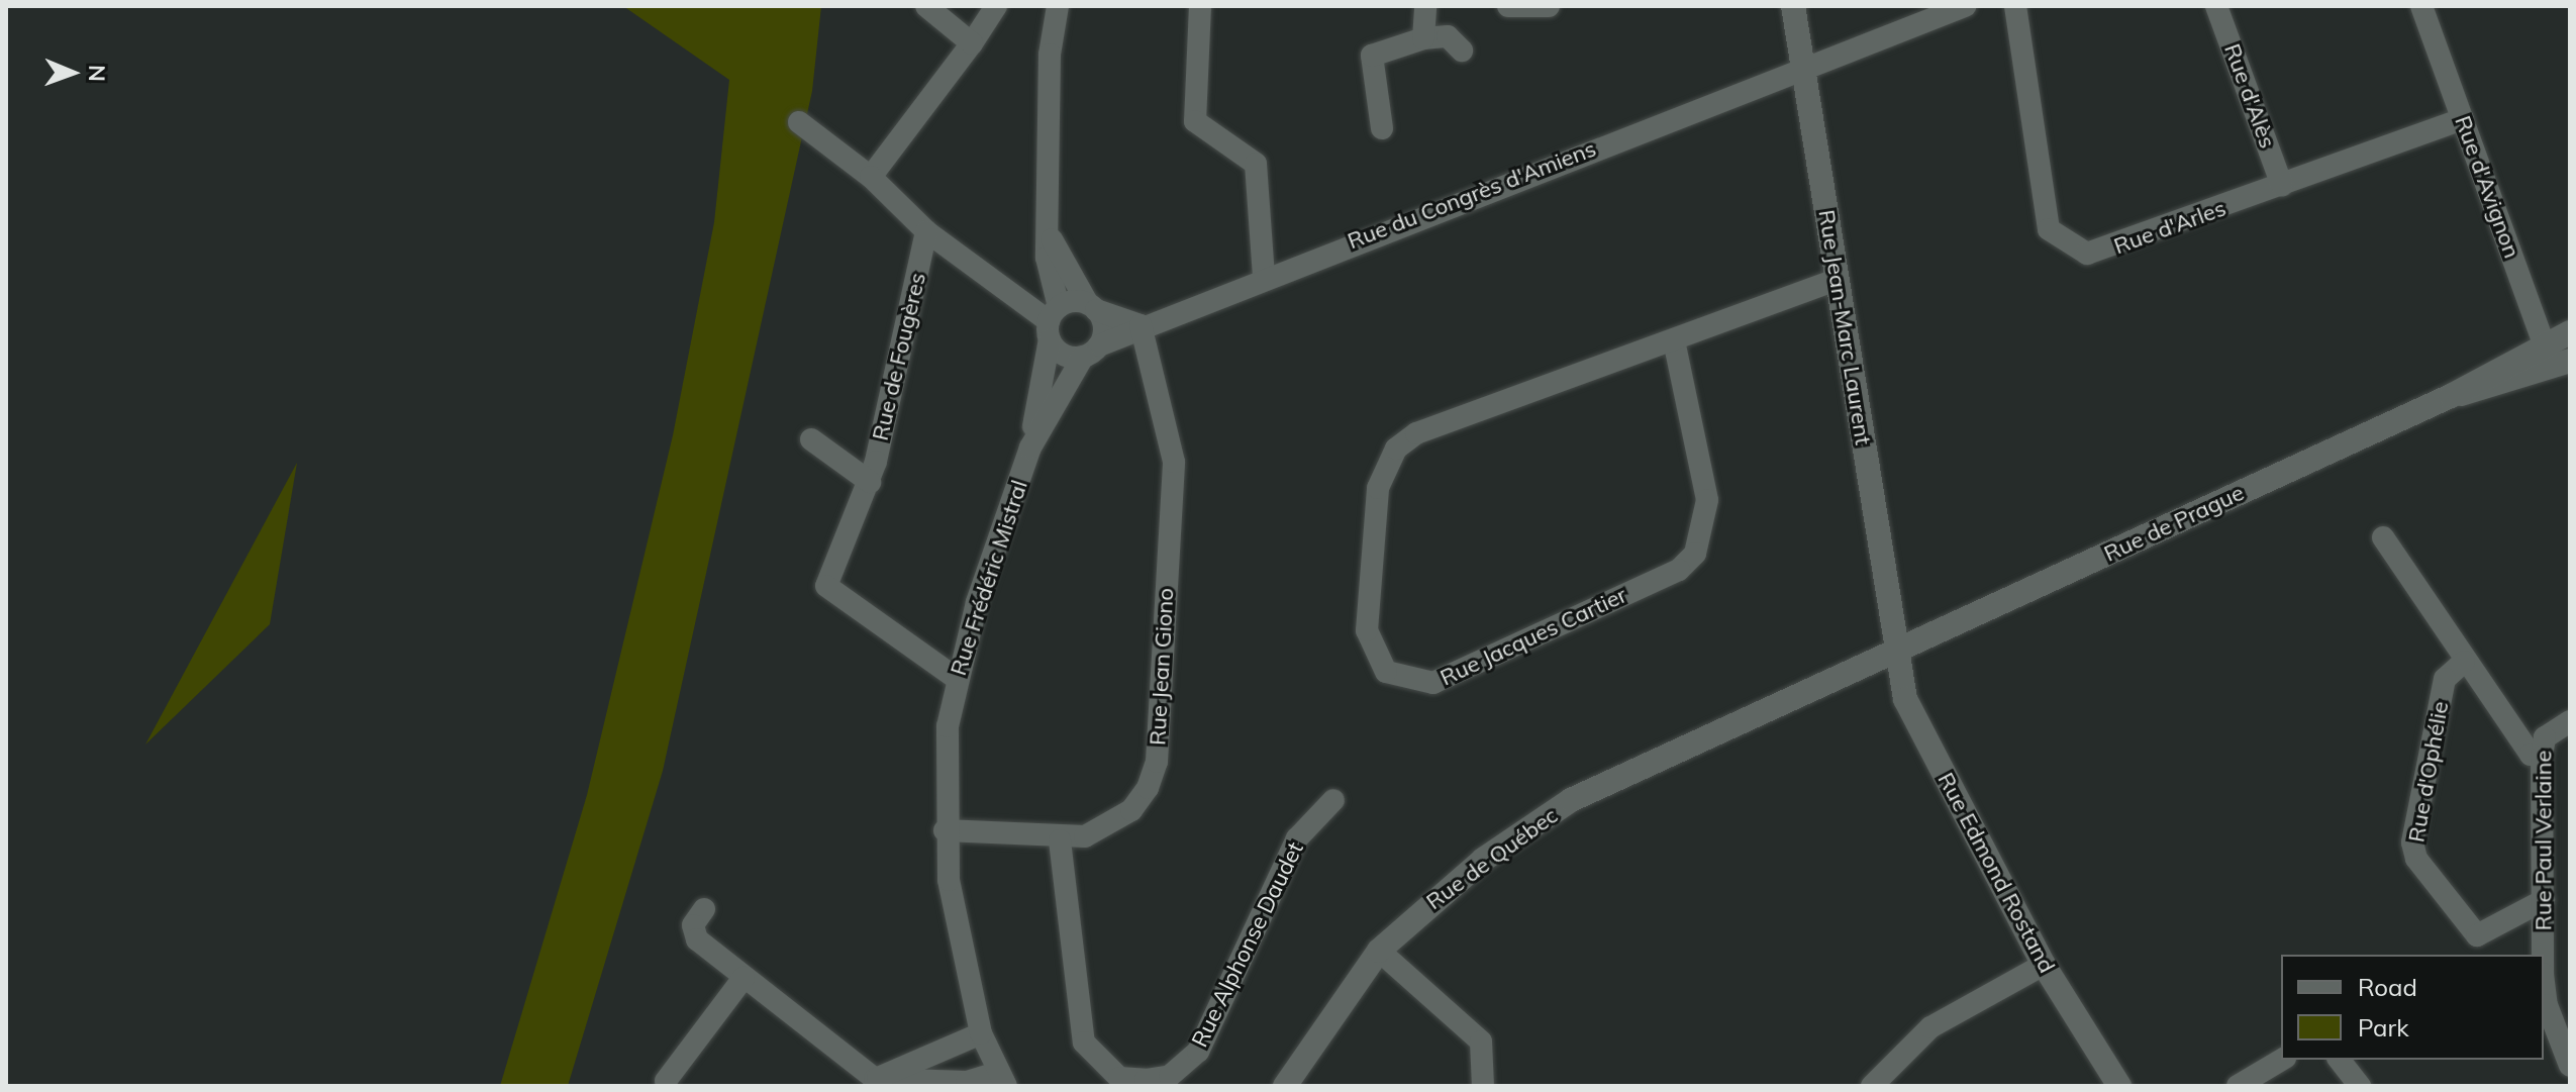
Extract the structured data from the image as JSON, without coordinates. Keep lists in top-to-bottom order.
{
  "streets": {
    "street": [
      "Rue d'Alès",
      "Rue d'Avignon",
      "Rue du Congrès d'Amiens",
      "Rue d'Arles",
      "Rue Jean-Marc Laurent",
      "Rue de Fougères",
      "Rue de Prague",
      "Rue Frédéric Mistral",
      "Rue Jacques Cartier",
      "Rue Jean Giono",
      "Rue d'Ophélie",
      "Rue Paul Verlaine",
      "Rue de Québec",
      "Rue Edmond Rostand",
      "Rue Alphonse Daudet"
    ]
  },
  "crossings": [
    ["Rue d'Alès", "Rue d'Arles"],
    ["Rue d'Avignon", "Rue d'Arles"],
    ["Rue d'Avignon", "Rue de Prague"],
    ["Rue du Congrès d'Amiens", "Rue Jean-Marc Laurent"],
    ["Rue du Congrès d'Amiens", "Rue de Fougères"],
    ["Rue du Congrès d'Amiens", "Rue Frédéric Mistral"],
    ["Rue du Congrès d'Amiens", "Rue Jean Giono"],
    ["Rue Jean-Marc Laurent", "Rue de Prague"],
    ["Rue Jean-Marc Laurent", "Rue Jacques Cartier"],
    ["Rue Jean-Marc Laurent", "Rue de Québec"],
    ["Rue Jean-Marc Laurent", "Rue Edmond Rostand"],
    ["Rue de Fougères", "Rue Frédéric Mistral"],
    ["Rue de Prague", "Rue de Québec"],
    ["Rue de Prague", "Rue Edmond Rostand"],
    ["Rue Frédéric Mistral", "Rue Jean Giono"],
    ["Rue Jean Giono", "Rue Alphonse Daudet"],
    ["Rue d'Ophélie", "Rue Paul Verlaine"],
    ["Rue de Québec", "Rue Edmond Rostand"]
  ],
  "legend": ["Road", "Park"],
  "north": "right"
}
